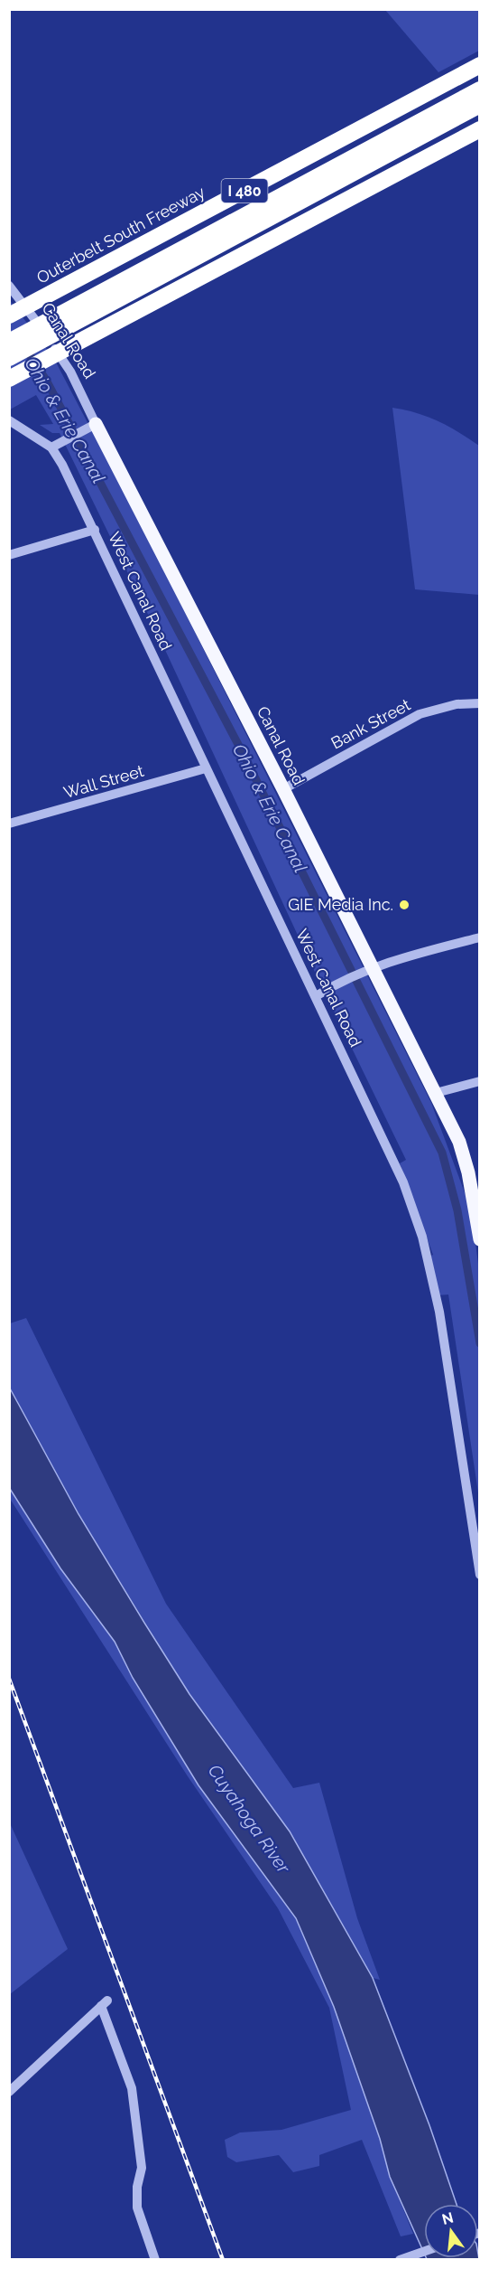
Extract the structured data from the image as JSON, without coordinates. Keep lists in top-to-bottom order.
{
  "streets": {
    "highway": ["I 480", "Outerbelt South Freeway"],
    "main road": ["Canal Road"],
    "street": ["West Canal Road", "Bank Street", "Wall Street"]
  },
  "crossings": [
    ["Canal Road", "Bank Street"],
    ["West Canal Road", "Wall Street"]
  ],
  "water": ["Ohio & Erie Canal", "Cuyahoga River"],
  "places": ["GIE Media Inc."],
  "north": "top"
}
